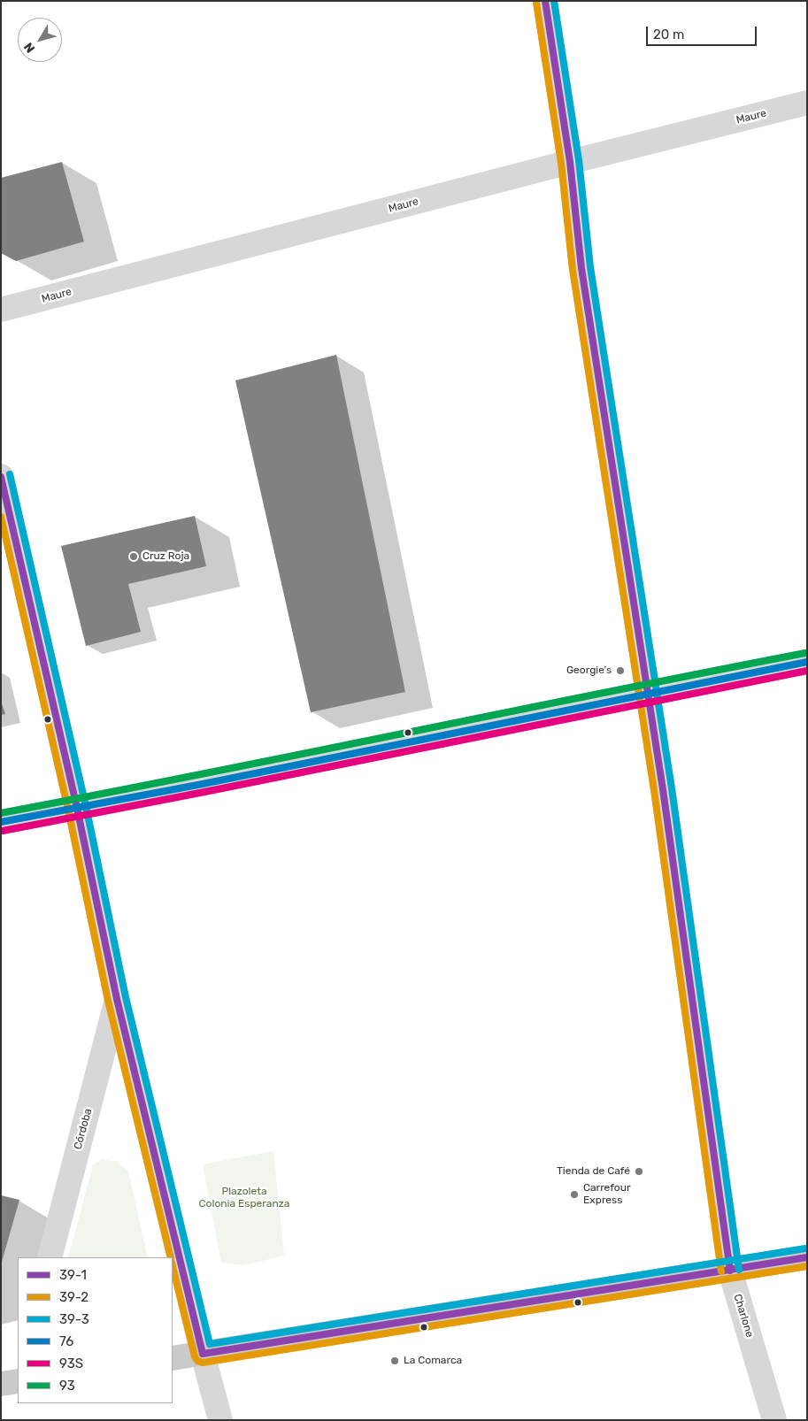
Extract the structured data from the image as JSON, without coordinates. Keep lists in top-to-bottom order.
{
  "streets": {
    "street": ["Maure", "Córdoba", "Charlone"]
  },
  "crossings": [
    ["Maure", "Charlone"]
  ],
  "parks": ["Plazoleta Colonia Esperanza"],
  "places": [
    "Cruz Roja",
    "Georgie’s",
    "Tienda de Café",
    "Carrefour Express",
    "La Comarca"
  ],
  "lines": [
    "transit line 39-1",
    "transit line 39-3",
    "transit line 39-2",
    "transit line 93",
    "transit line 76",
    "transit line 93S"
  ],
  "legend": [
    "39-1",
    "39-2",
    "39-3",
    "76",
    "93S",
    "93"
  ],
  "scale_bar": "20 m",
  "north": "bottom left"
}
